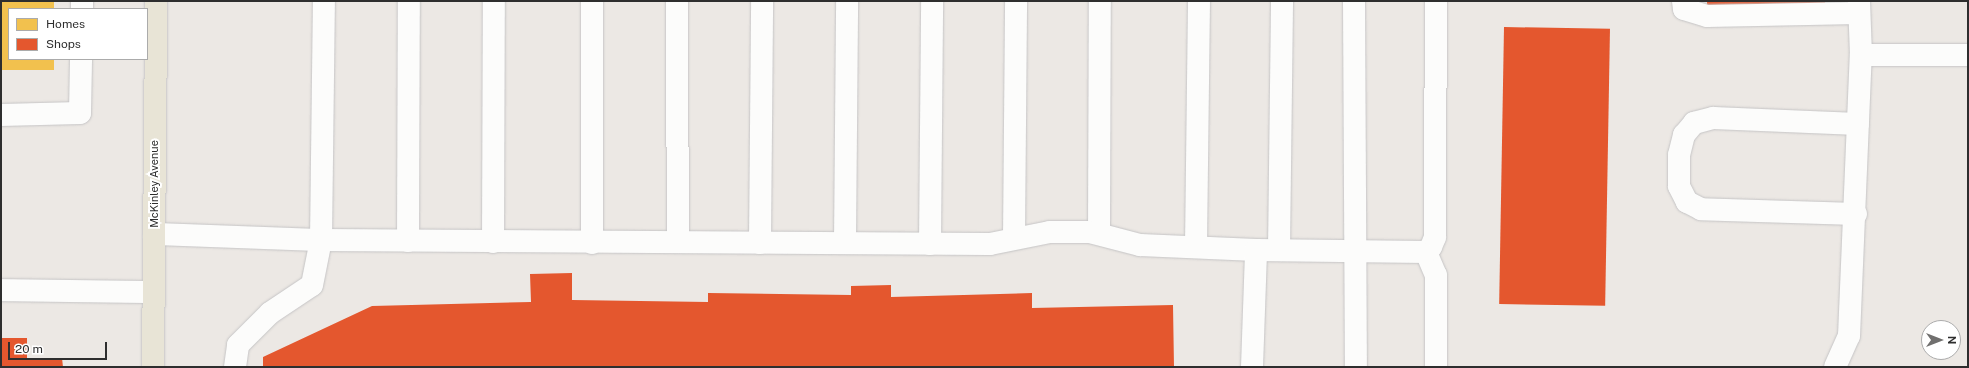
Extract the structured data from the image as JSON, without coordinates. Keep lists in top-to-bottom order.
{
  "streets": {
    "main road": ["McKinley Avenue"]
  },
  "legend": ["Homes", "Shops"],
  "scale_bar": "20 m",
  "north": "right"
}
